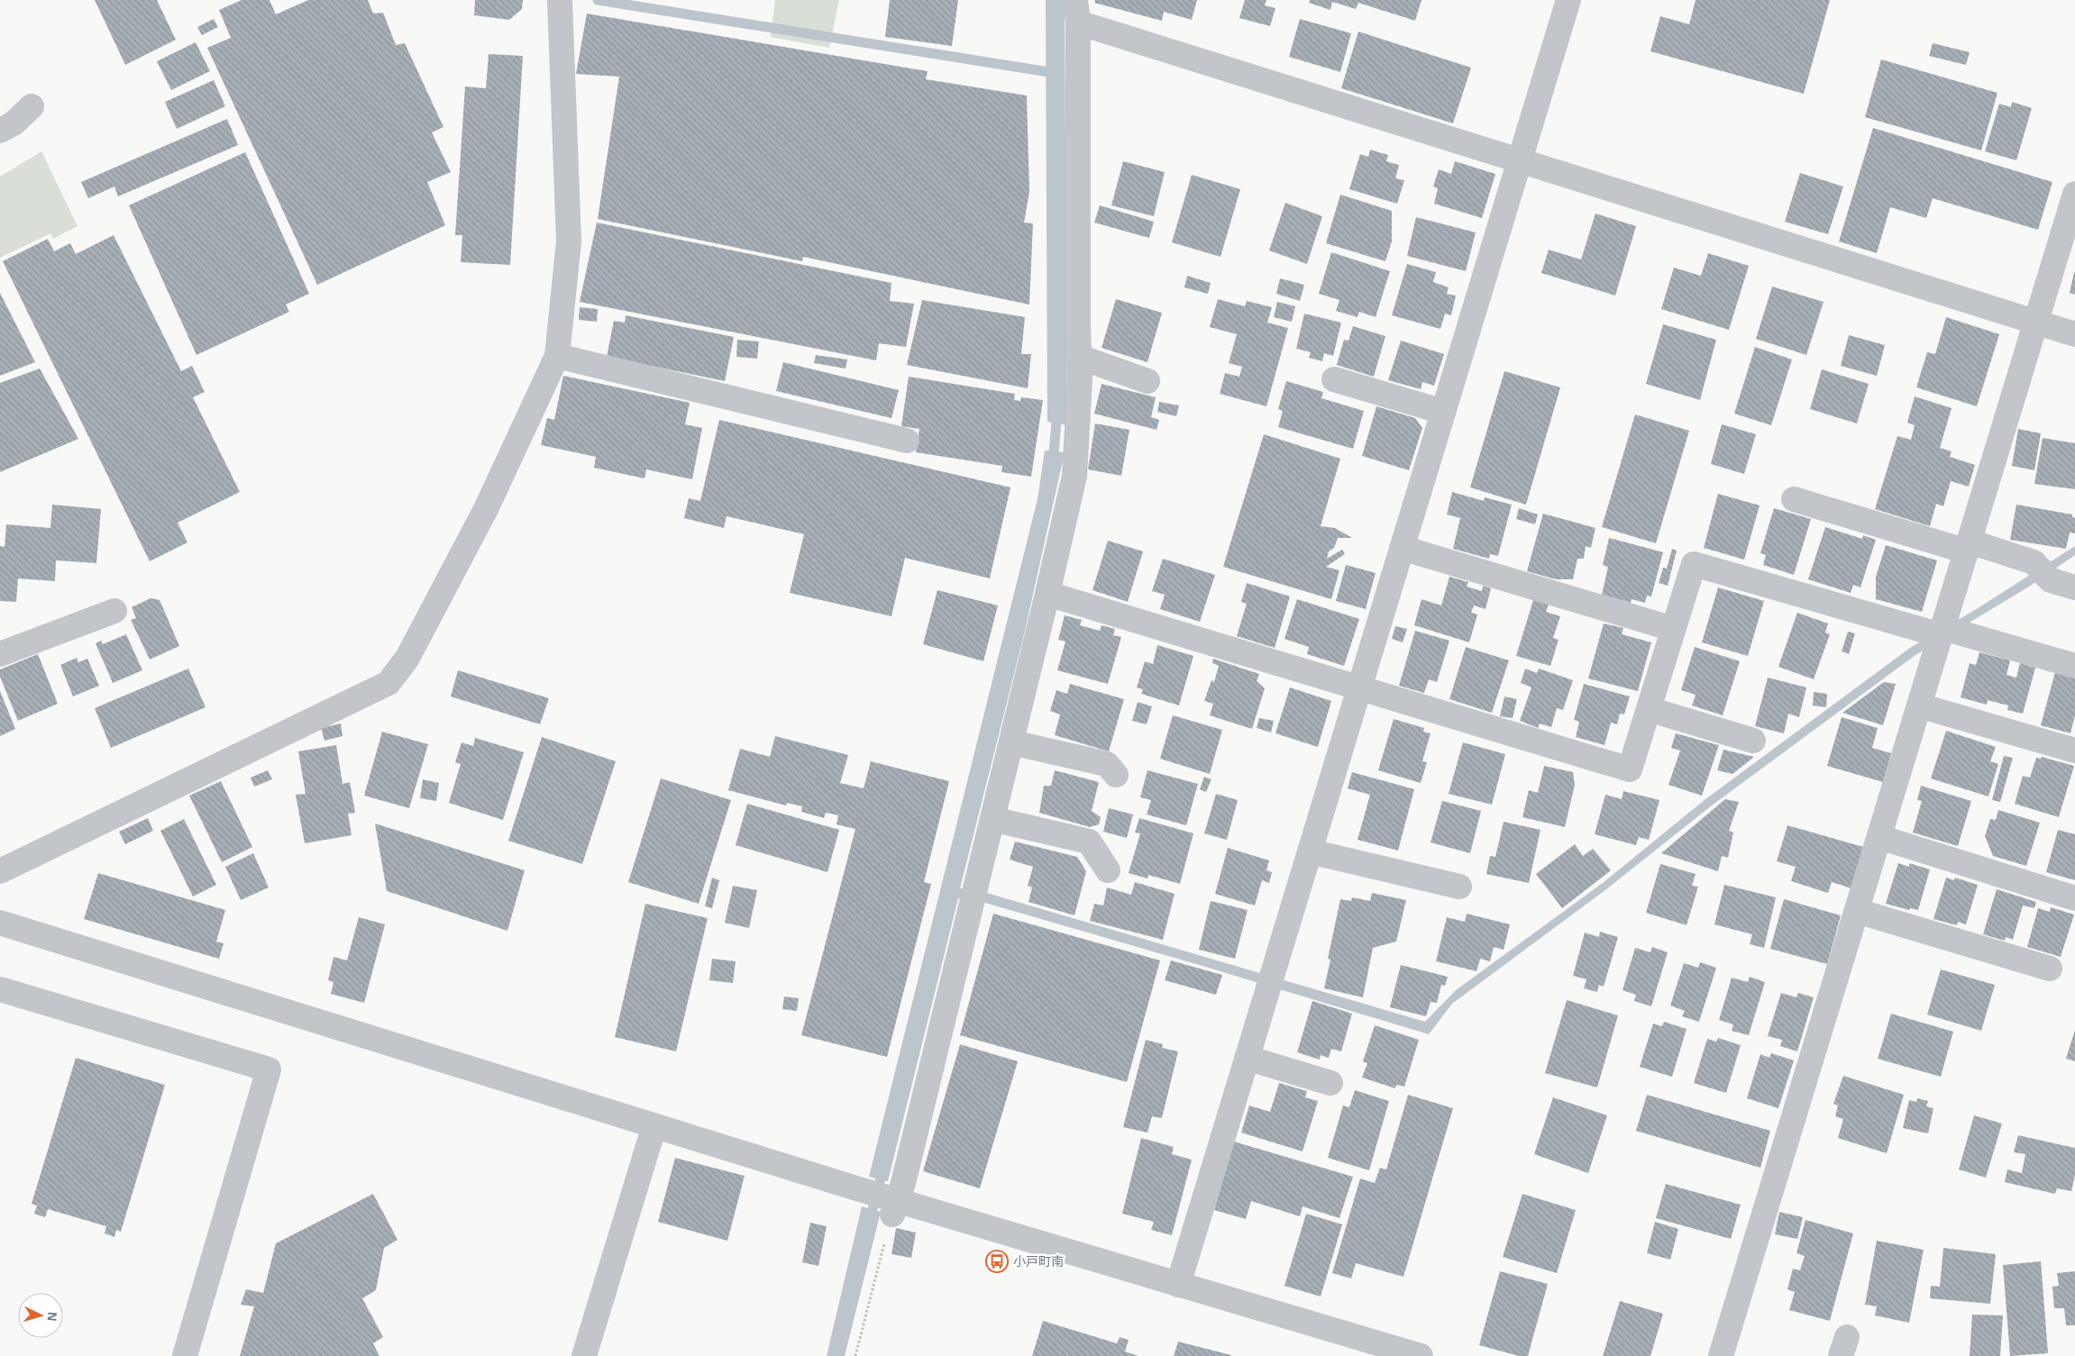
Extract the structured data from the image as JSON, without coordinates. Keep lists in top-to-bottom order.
{
  "places": {
    "bus stop": ["小戸町南"]
  },
  "north": "right"
}
